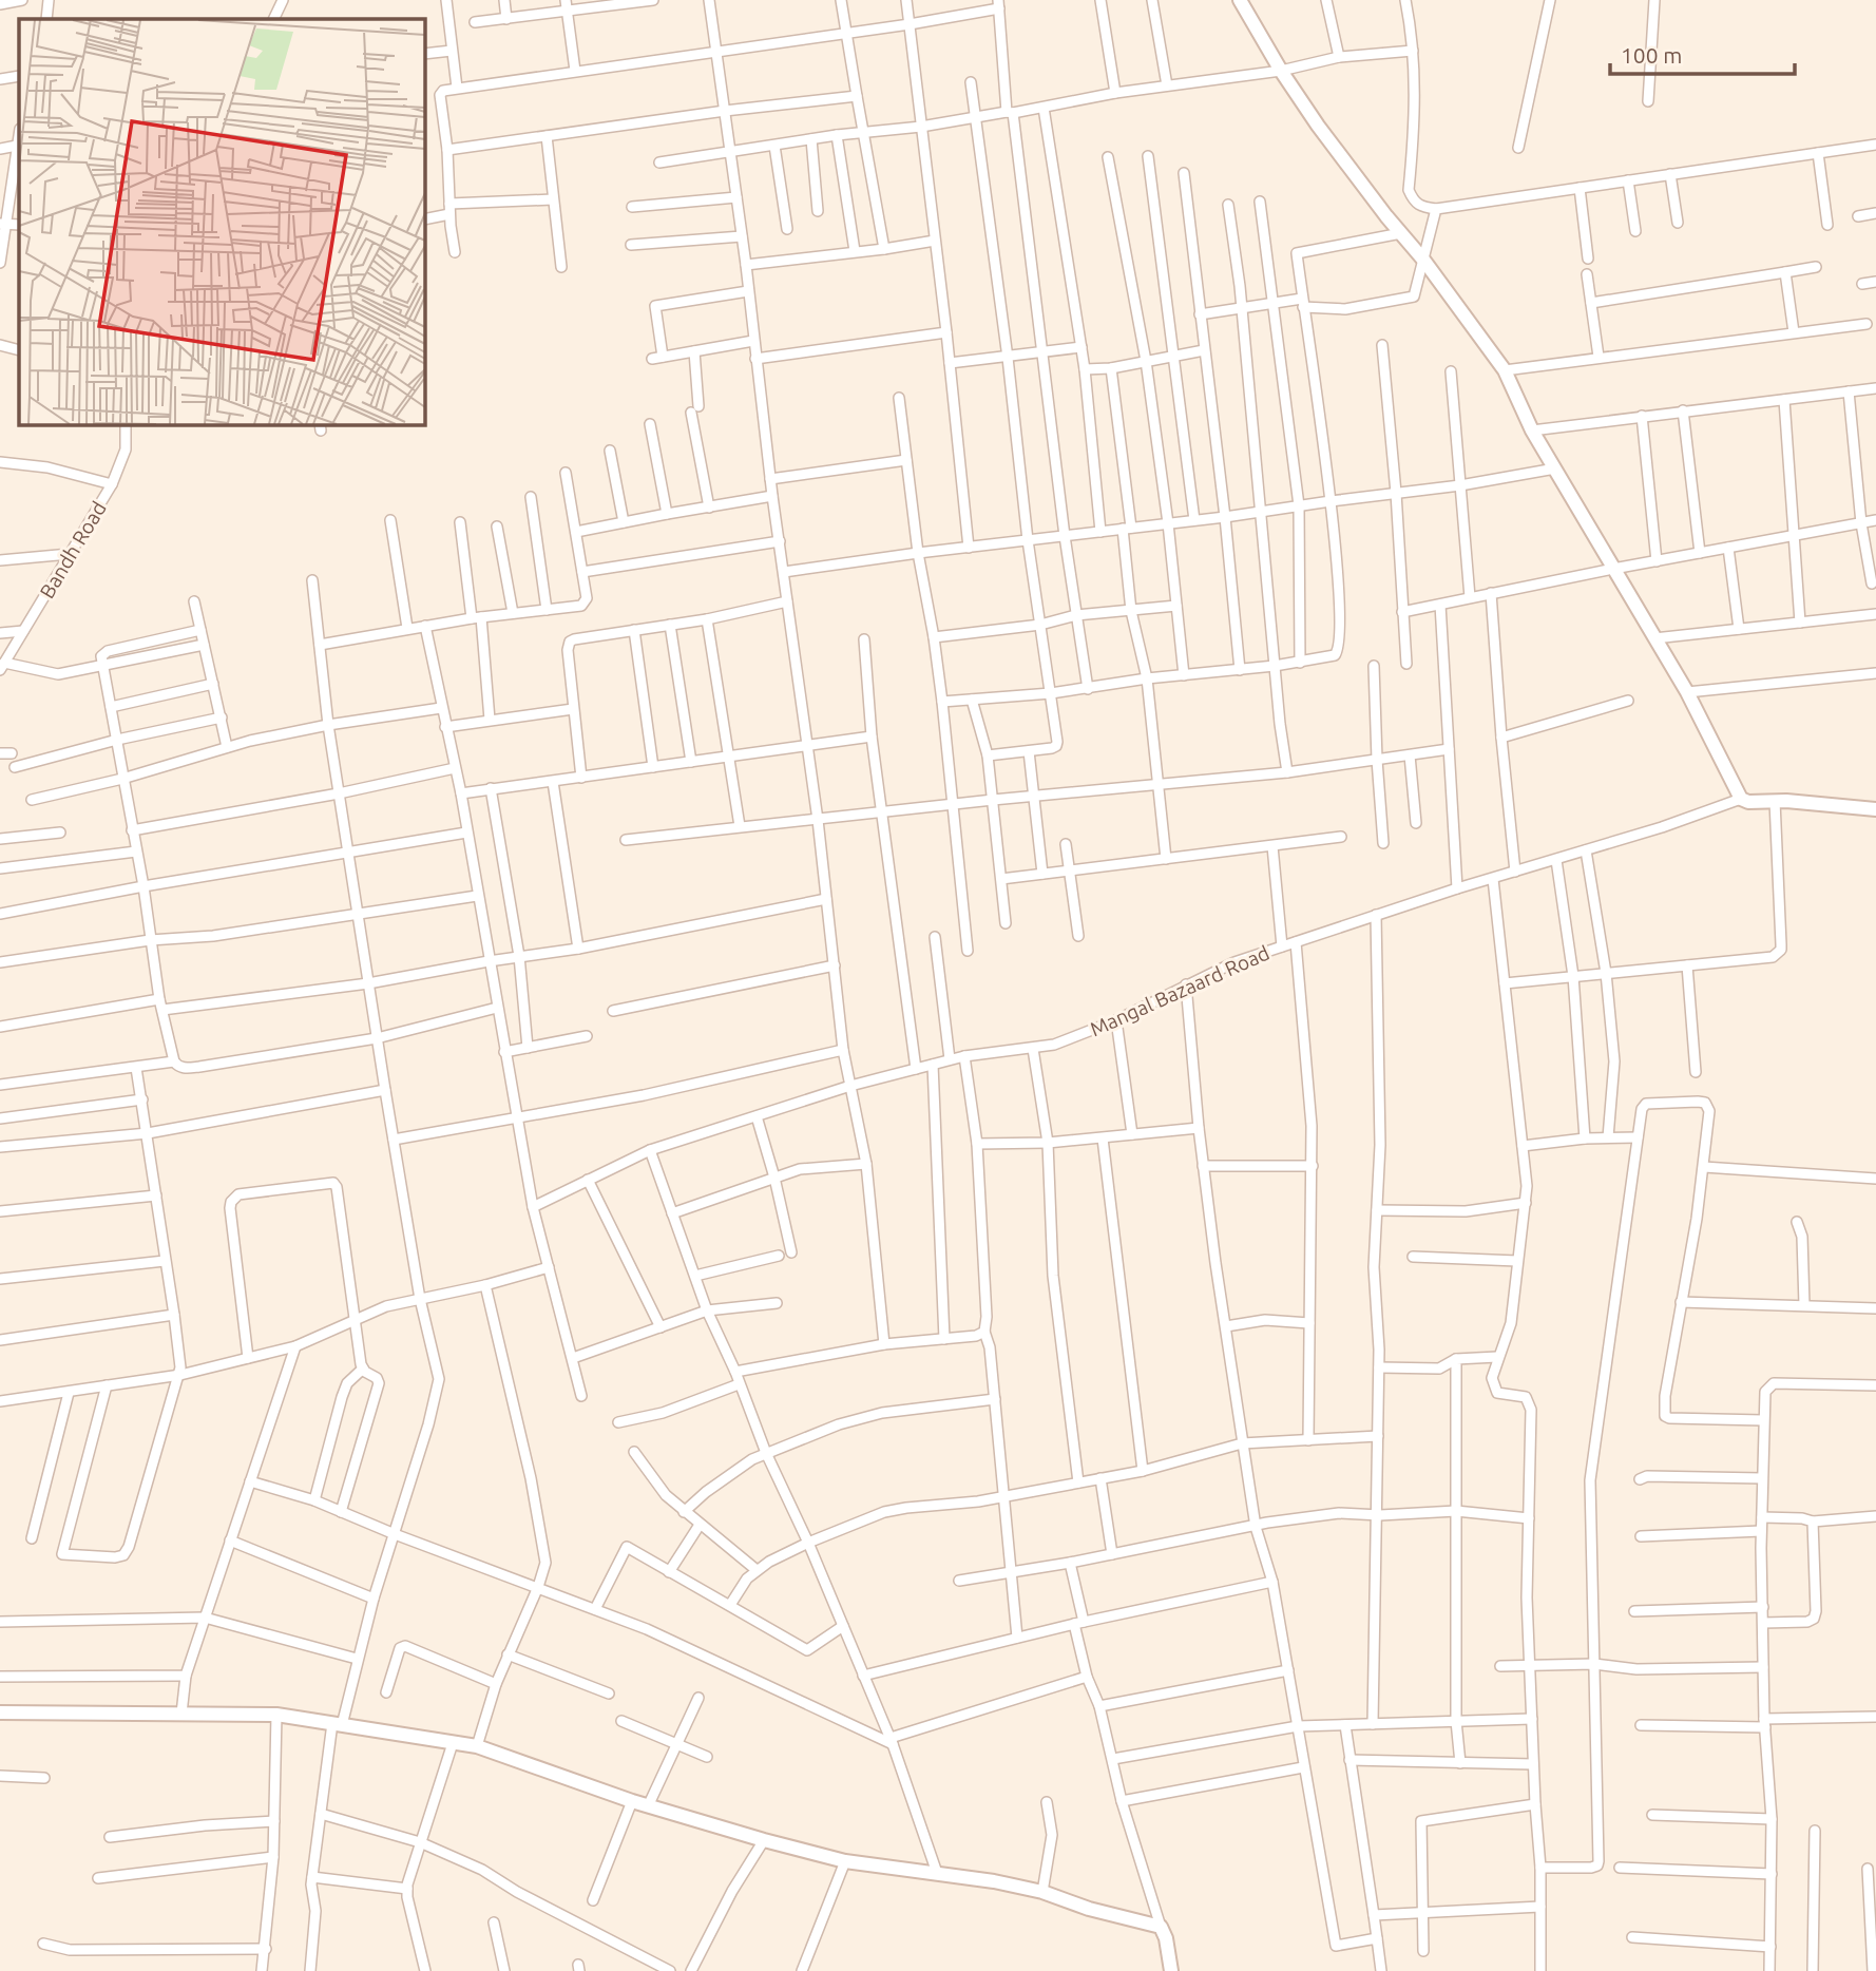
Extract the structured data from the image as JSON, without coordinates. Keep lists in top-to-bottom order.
{
  "streets": {
    "street": ["Bandh Road", "Mangal Bazaard Road"]
  },
  "scale_bar": "100 m"
}
